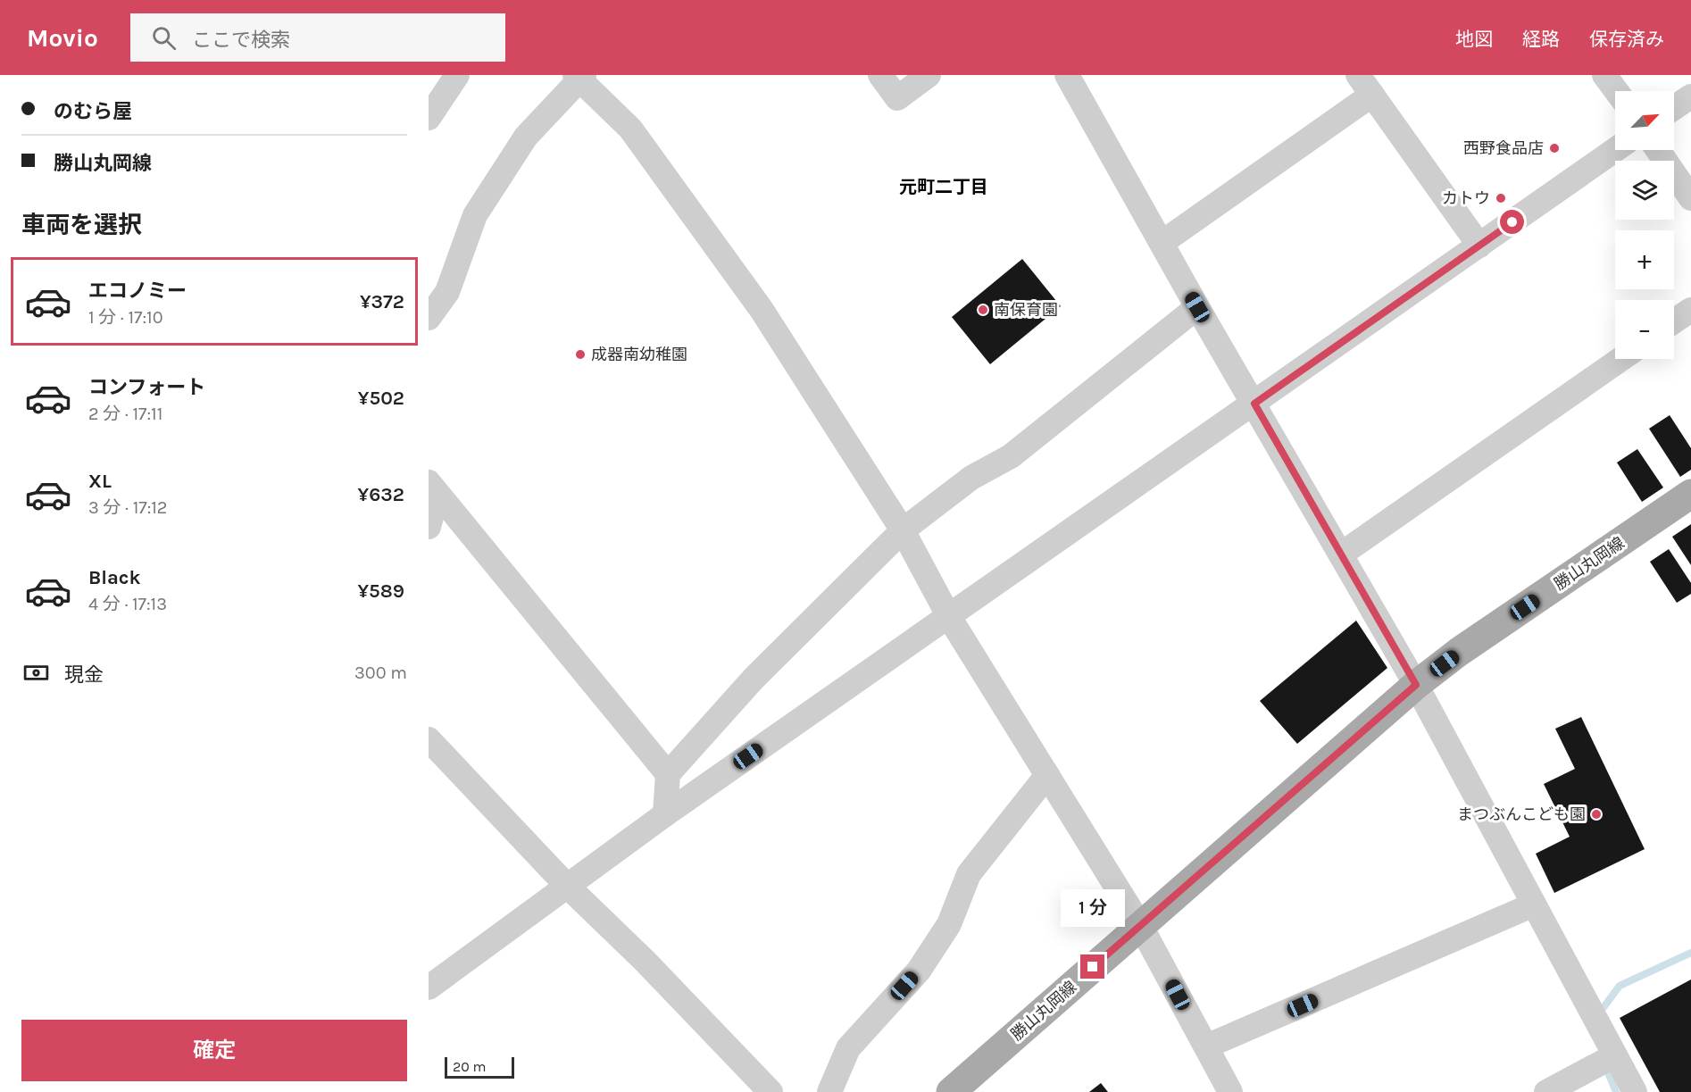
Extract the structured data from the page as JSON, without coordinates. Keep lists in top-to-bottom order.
{
  "streets": {
    "main road": ["勝山丸岡線"]
  },
  "districts": ["元町二丁目"],
  "places": [
    "西野食品店",
    "カトウ",
    "南保育園",
    "成器南幼稚園",
    "まつぶんこども園"
  ],
  "scale_bar": "20 m",
  "north": "top right",
  "page": {
    "header": "Movio",
    "search": "ここで検索",
    "nav": ["地図", "経路", "保存済み"],
    "banner": ["のむら屋", "勝山丸岡線"],
    "map_buttons": ["+", "−"],
    "heading": "車両を選択",
    "list": [
      {
        "name": "エコノミー",
        "note": "1 分 · 17:10",
        "value": "¥372"
      },
      {
        "name": "コンフォート",
        "note": "2 分 · 17:11",
        "value": "¥502"
      },
      {
        "name": "XL",
        "note": "3 分 · 17:12",
        "value": "¥632"
      },
      {
        "name": "Black",
        "note": "4 分 · 17:13",
        "value": "¥589"
      }
    ],
    "pay": ["現金", "300 m"],
    "bubble": "1 分",
    "buttons": "確定",
    "scale": "20 m"
  }
}
